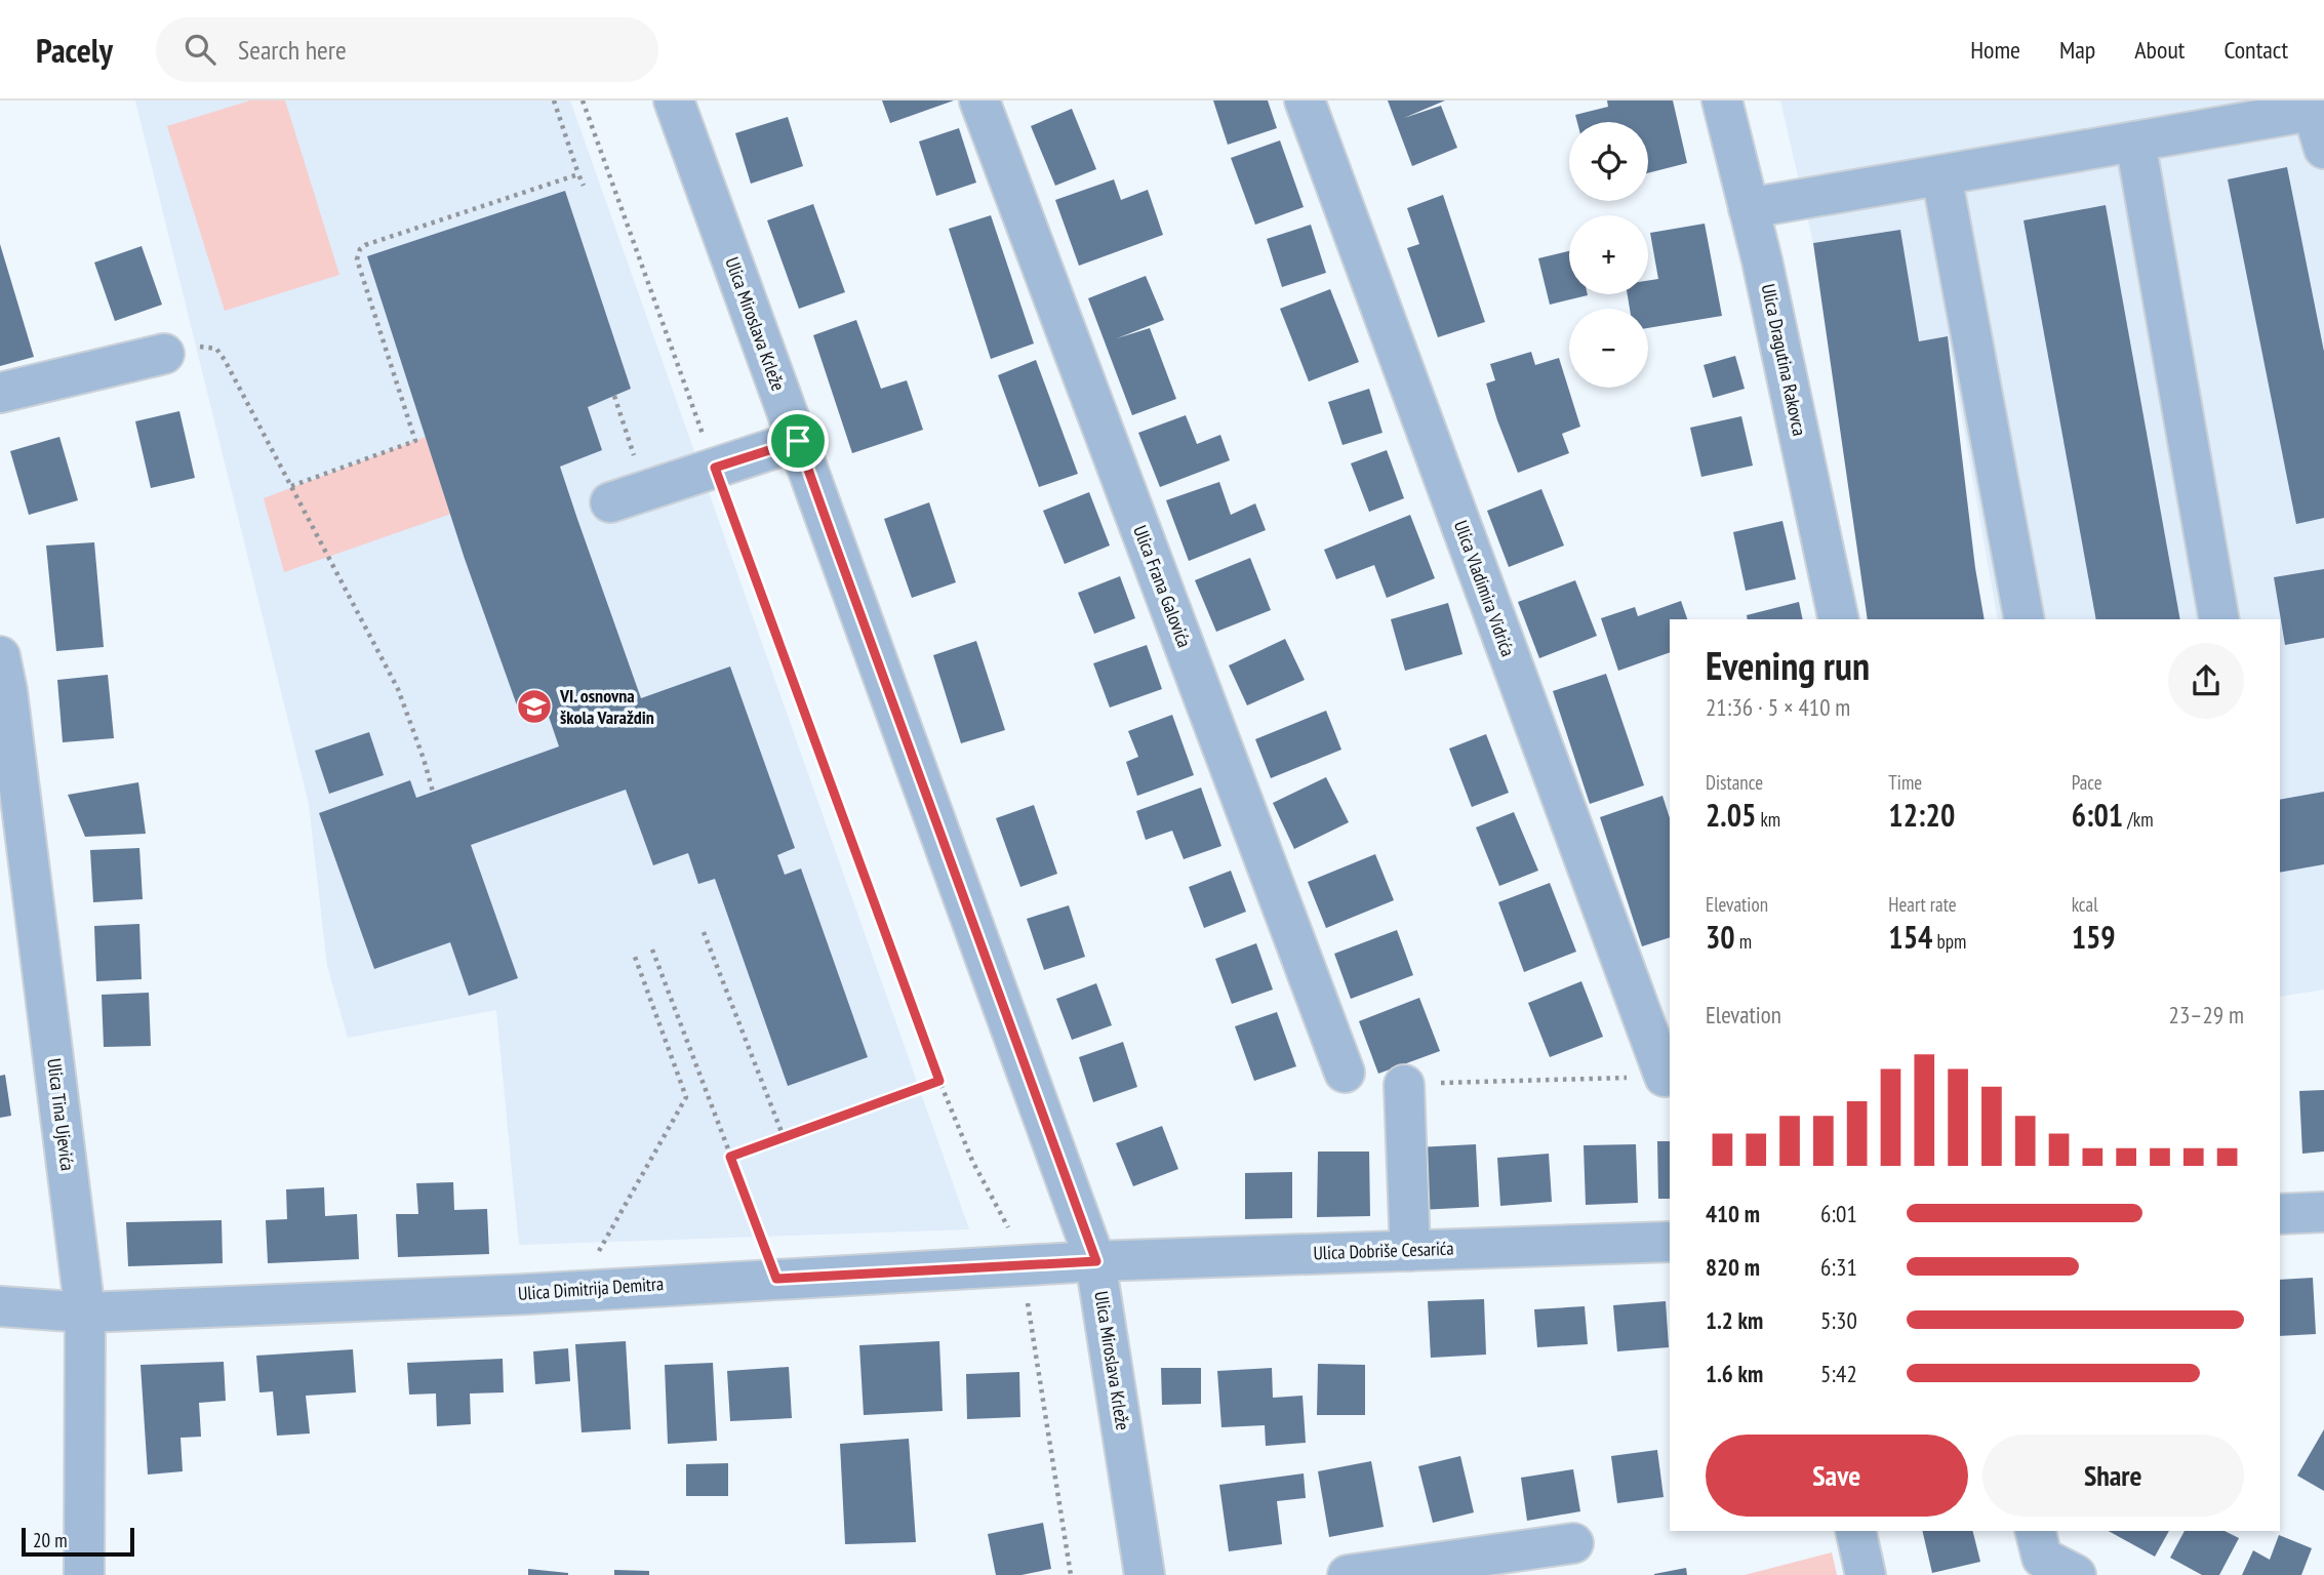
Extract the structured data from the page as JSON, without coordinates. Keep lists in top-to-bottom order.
{
  "streets": {
    "street": [
      "Ulica Miroslava Krleže",
      "Ulica Dragutina Rakovca",
      "Ulica Frana Galovića",
      "Ulica Vladimira Vidrića",
      "Ulica Tina Ujevića",
      "Ulica Dobriše Cesarića",
      "Ulica Dimitrija Demitra"
    ]
  },
  "crossings": [
    ["Ulica Miroslava Krleže", "Ulica Dobriše Cesarića"],
    ["Ulica Miroslava Krleže", "Ulica Dimitrija Demitra"],
    ["Ulica Tina Ujevića", "Ulica Dimitrija Demitra"],
    ["Ulica Dobriše Cesarića", "Ulica Dimitrija Demitra"]
  ],
  "places": {
    "school or university": ["VI. osnovna škola Varaždin"]
  },
  "scale_bar": "20 m",
  "page": {
    "header": "Pacely",
    "search": "Search here",
    "nav": [
      "Home",
      "Map",
      "About",
      "Contact"
    ],
    "map_buttons": ["+", "−"],
    "heading": ["Evening run", "21:36 · 5 × 410 m"],
    "stats": [
      ["Distance", "2.05 km"],
      ["Time", "12:20"],
      ["Pace", "6:01 /km"],
      ["Elevation", "30 m"],
      ["Heart rate", "154 bpm"],
      ["kcal", "159"]
    ],
    "chart": ["Elevation", "23–29 m"],
    "list": [
      {
        "name": "410 m",
        "note": "6:01"
      },
      {
        "name": "820 m",
        "note": "6:31"
      },
      {
        "name": "1.2 km",
        "note": "5:30"
      },
      {
        "name": "1.6 km",
        "note": "5:42"
      }
    ],
    "buttons": ["Save", "Share"],
    "scale": "20 m"
  }
}
